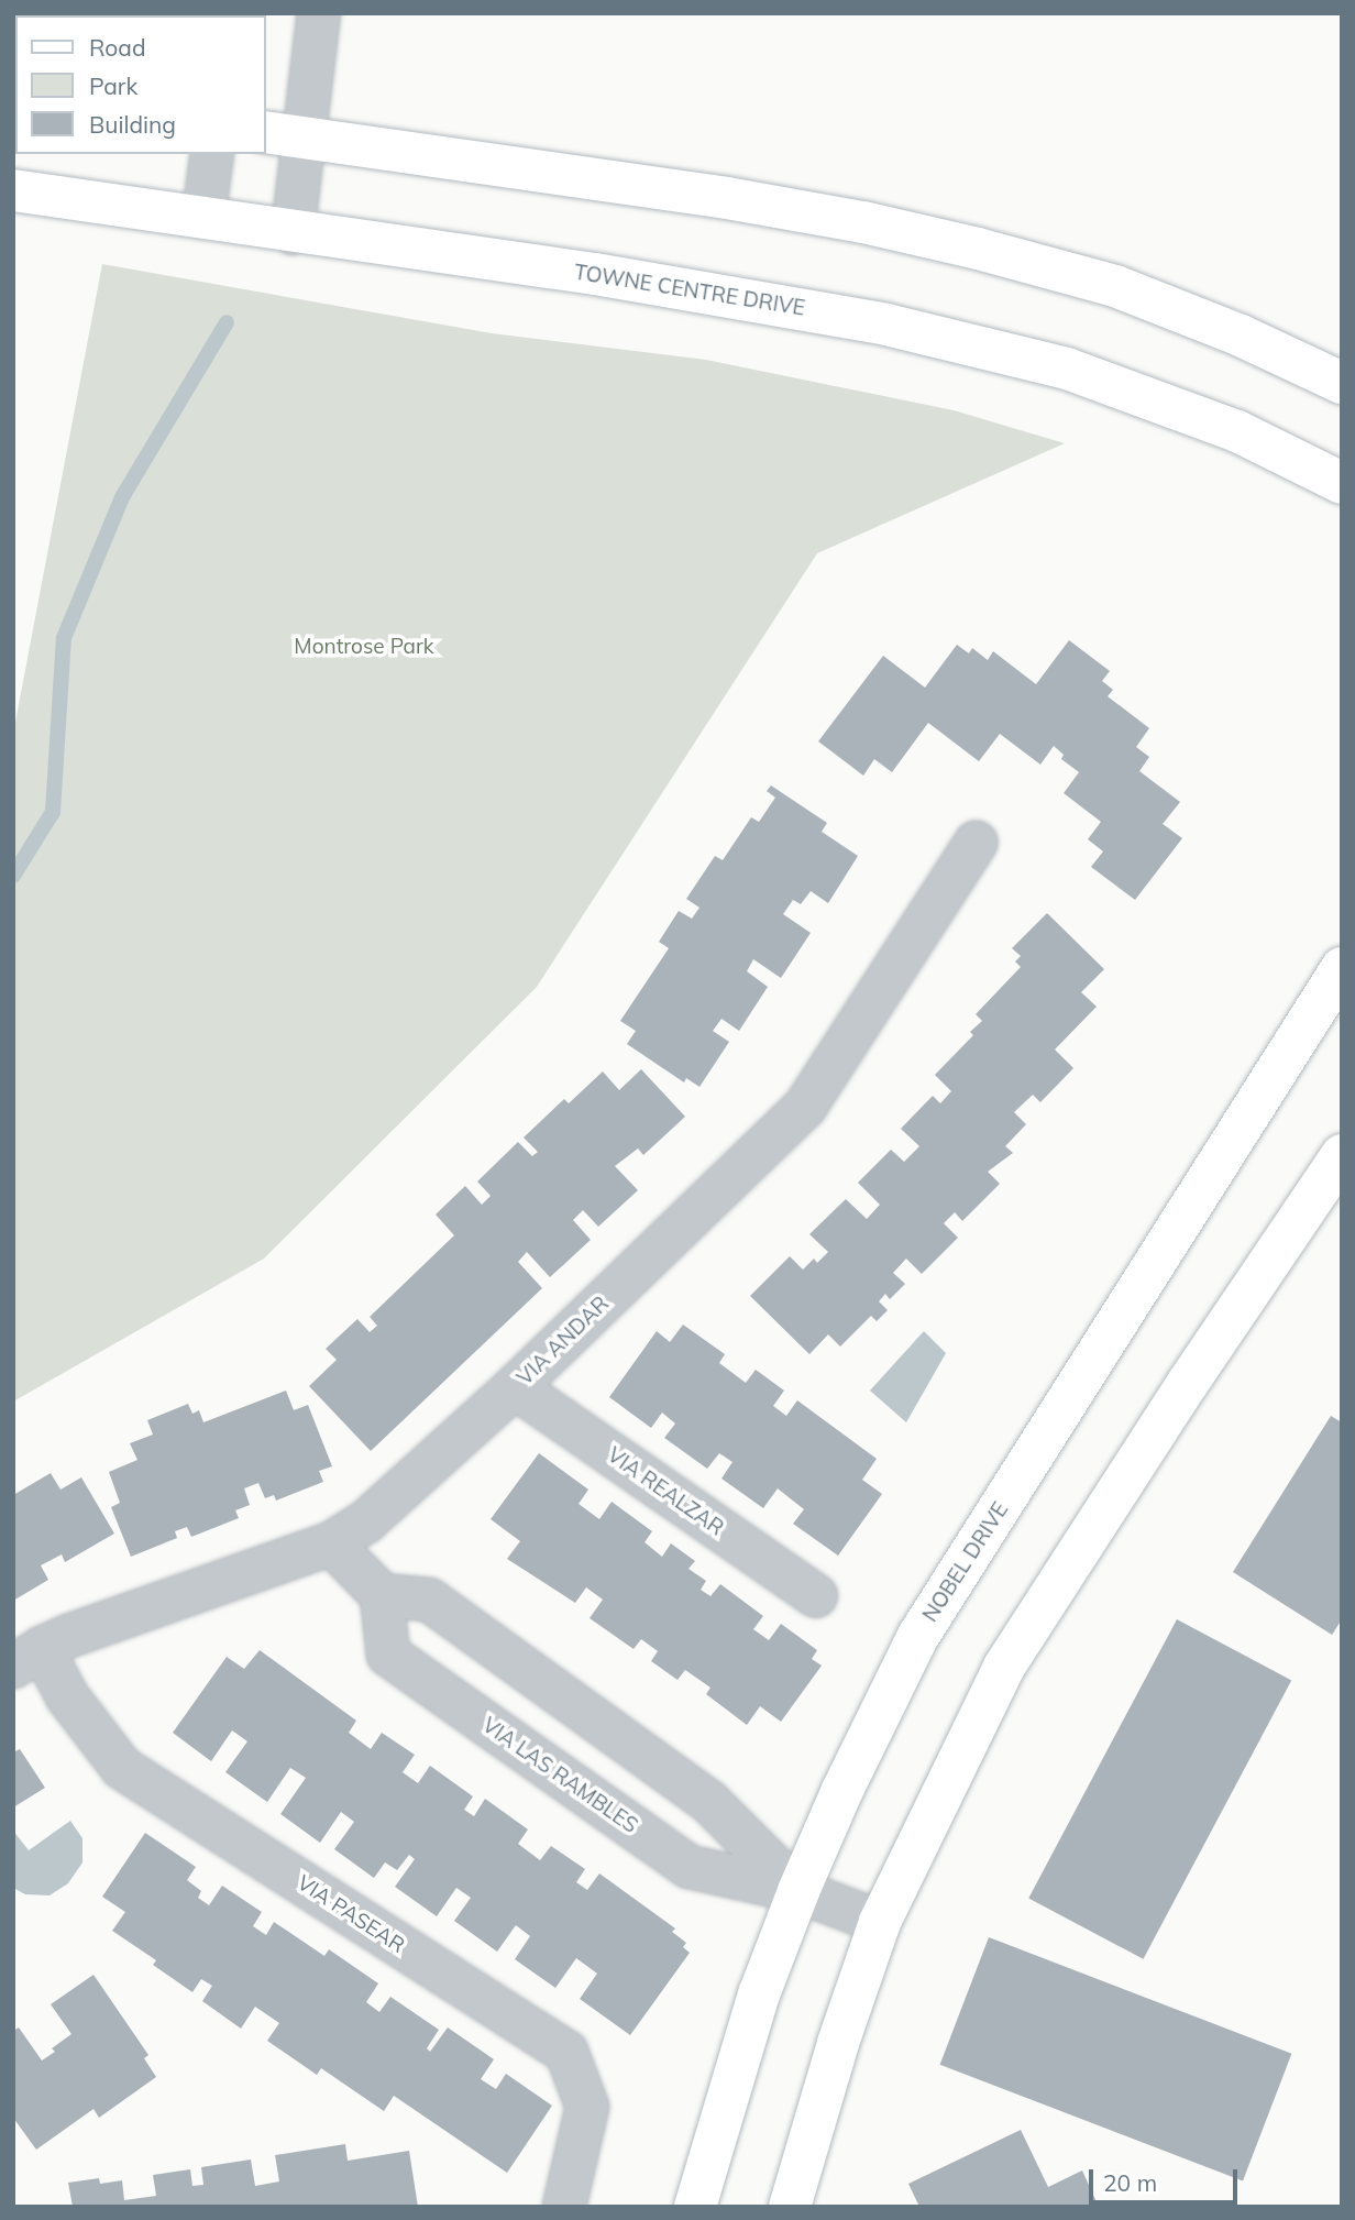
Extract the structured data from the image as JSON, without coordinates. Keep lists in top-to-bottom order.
{
  "streets": {
    "main road": ["TOWNE CENTRE DRIVE", "NOBEL DRIVE"],
    "street": [
      "VIA ANDAR",
      "VIA REALZAR",
      "VIA LAS RAMBLES",
      "VIA PASEAR"
    ]
  },
  "crossings": [
    ["VIA ANDAR", "VIA REALZAR"],
    ["VIA ANDAR", "VIA PASEAR"],
    ["NOBEL DRIVE", "VIA LAS RAMBLES"]
  ],
  "parks": ["Montrose Park"],
  "legend": ["Road", "Park", "Building"],
  "scale_bar": "20 m"
}
